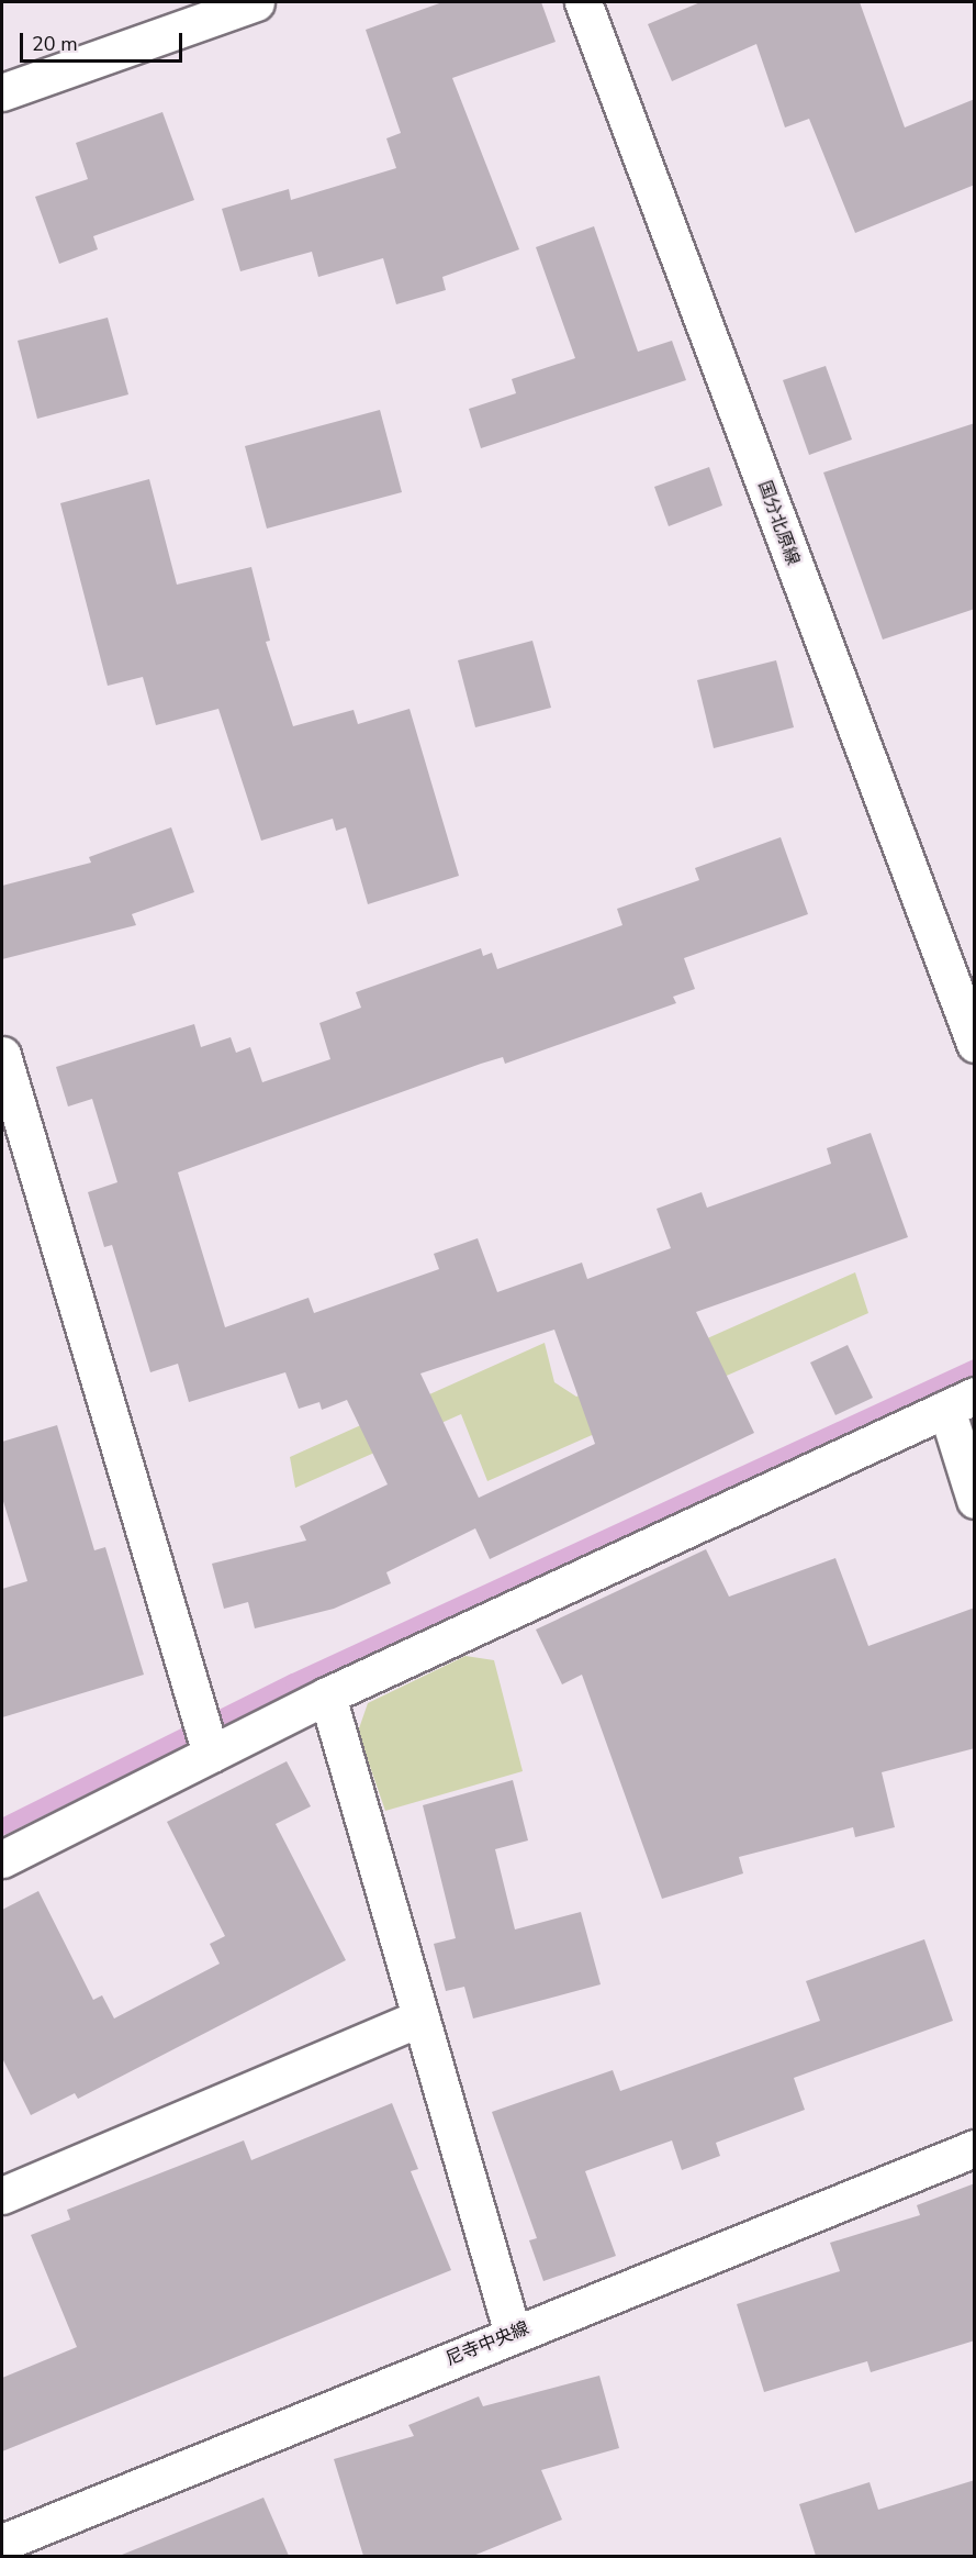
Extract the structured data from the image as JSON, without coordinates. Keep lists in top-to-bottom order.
{
  "streets": {
    "street": ["国分北原線", "尼寺中央線"]
  },
  "scale_bar": "20 m"
}
